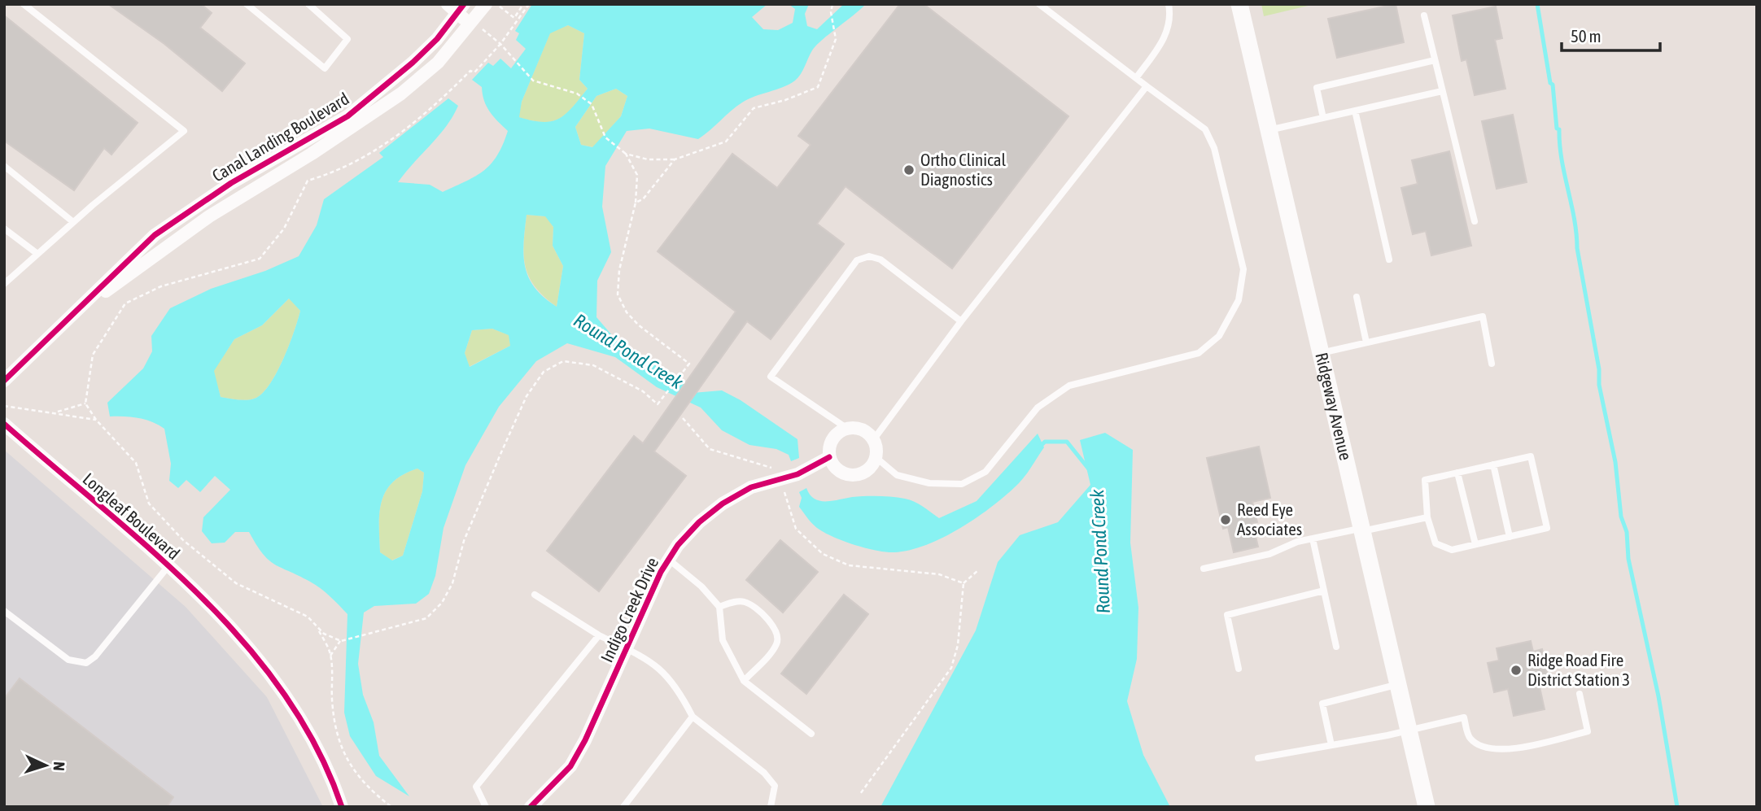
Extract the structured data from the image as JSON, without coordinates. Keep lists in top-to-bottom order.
{
  "streets": {
    "main road": ["Ridgeway Avenue"],
    "street": ["Canal Landing Boulevard", "Longleaf Boulevard", "Indigo Creek Drive"]
  },
  "water": ["Round Pond Creek"],
  "places": ["Ortho Clinical Diagnostics", "Reed Eye Associates", "Ridge Road Fire District Station 3"],
  "scale_bar": "50 m",
  "north": "right"
}
